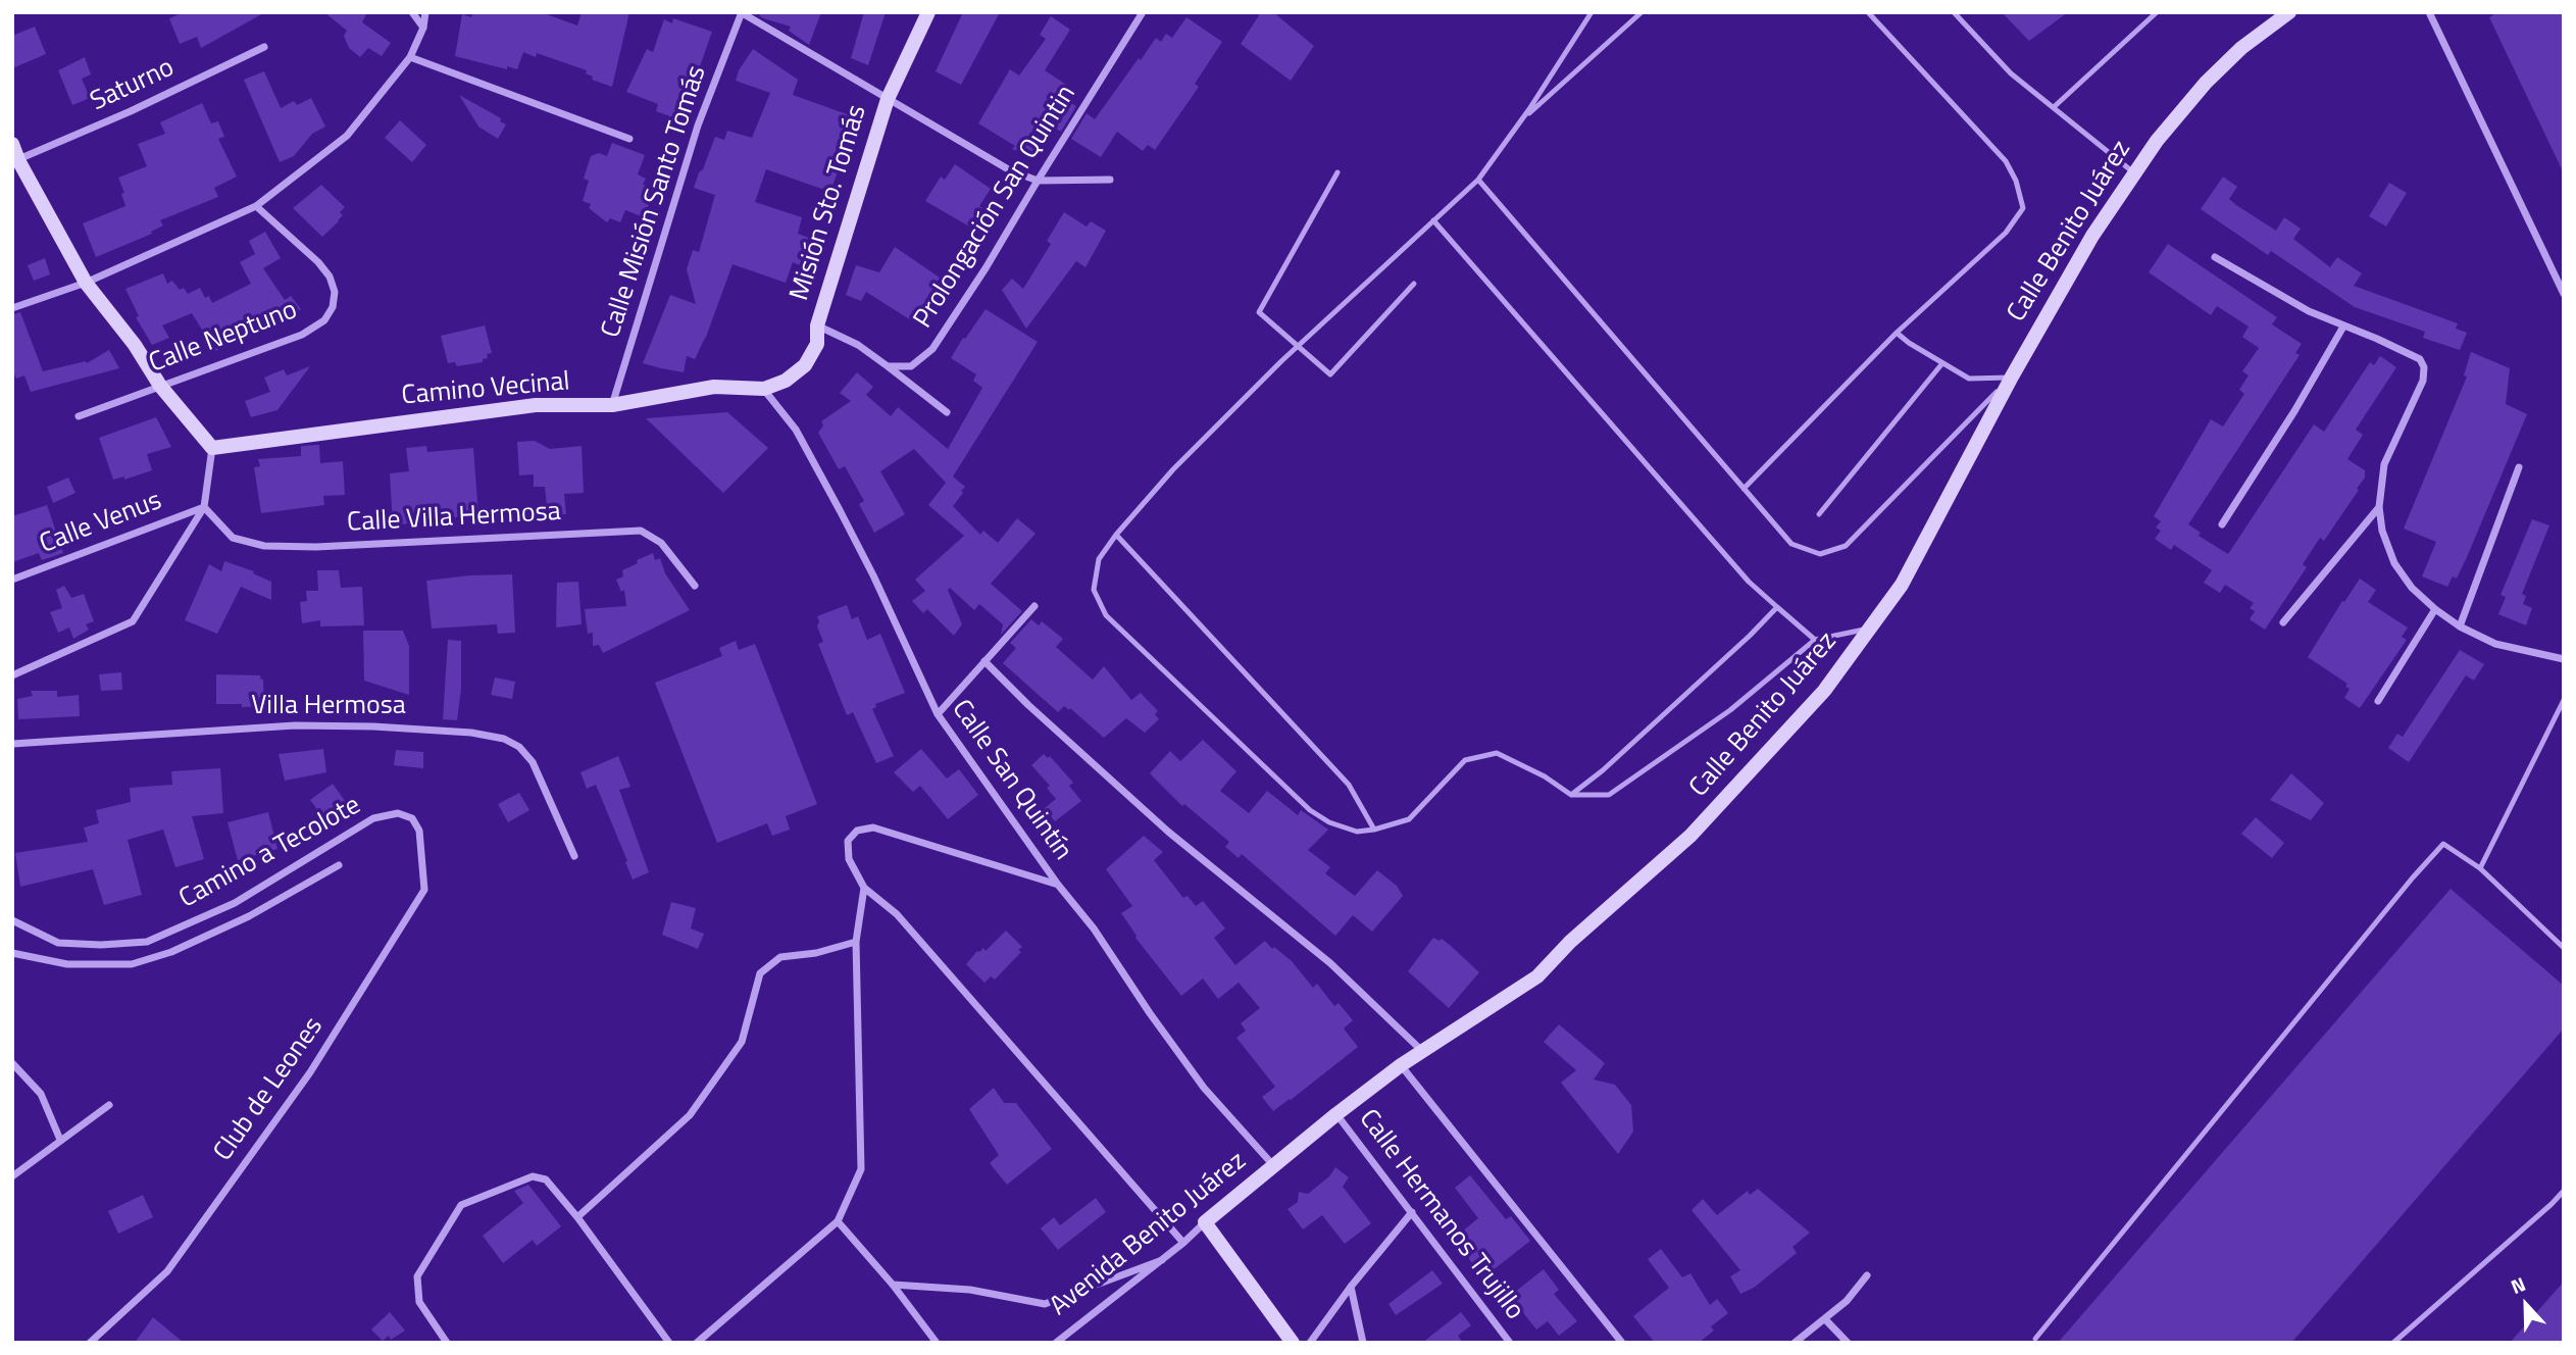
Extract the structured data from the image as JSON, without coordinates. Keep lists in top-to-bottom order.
{
  "streets": {
    "street": [
      "Saturno",
      "Calle Misión Santo Tomás",
      "Misión Sto. Tomás",
      "Prolongación San Quintin",
      "Calle Benito Juárez",
      "Calle Neptuno",
      "Camino Vecinal",
      "Calle Villa Hermosa",
      "Calle Venus",
      "Villa Hermosa",
      "Calle San Quintín",
      "Camino a Tecolote",
      "Club de Leones",
      "Calle Hermanos Trujillo",
      "Avenida Benito Juárez"
    ]
  },
  "crossings": [
    ["Calle Misión Santo Tomás", "Camino Vecinal"],
    ["Misión Sto. Tomás", "Camino Vecinal"],
    ["Misión Sto. Tomás", "Calle San Quintín"],
    ["Calle Benito Juárez", "Calle San Quintín"],
    ["Calle Benito Juárez", "Calle Hermanos Trujillo"],
    ["Calle Benito Juárez", "Avenida Benito Juárez"],
    ["Camino Vecinal", "Calle San Quintín"],
    ["Calle Villa Hermosa", "Calle Venus"],
    ["Calle San Quintín", "Avenida Benito Juárez"],
    ["Camino a Tecolote", "Club de Leones"]
  ],
  "north": "top"
}
